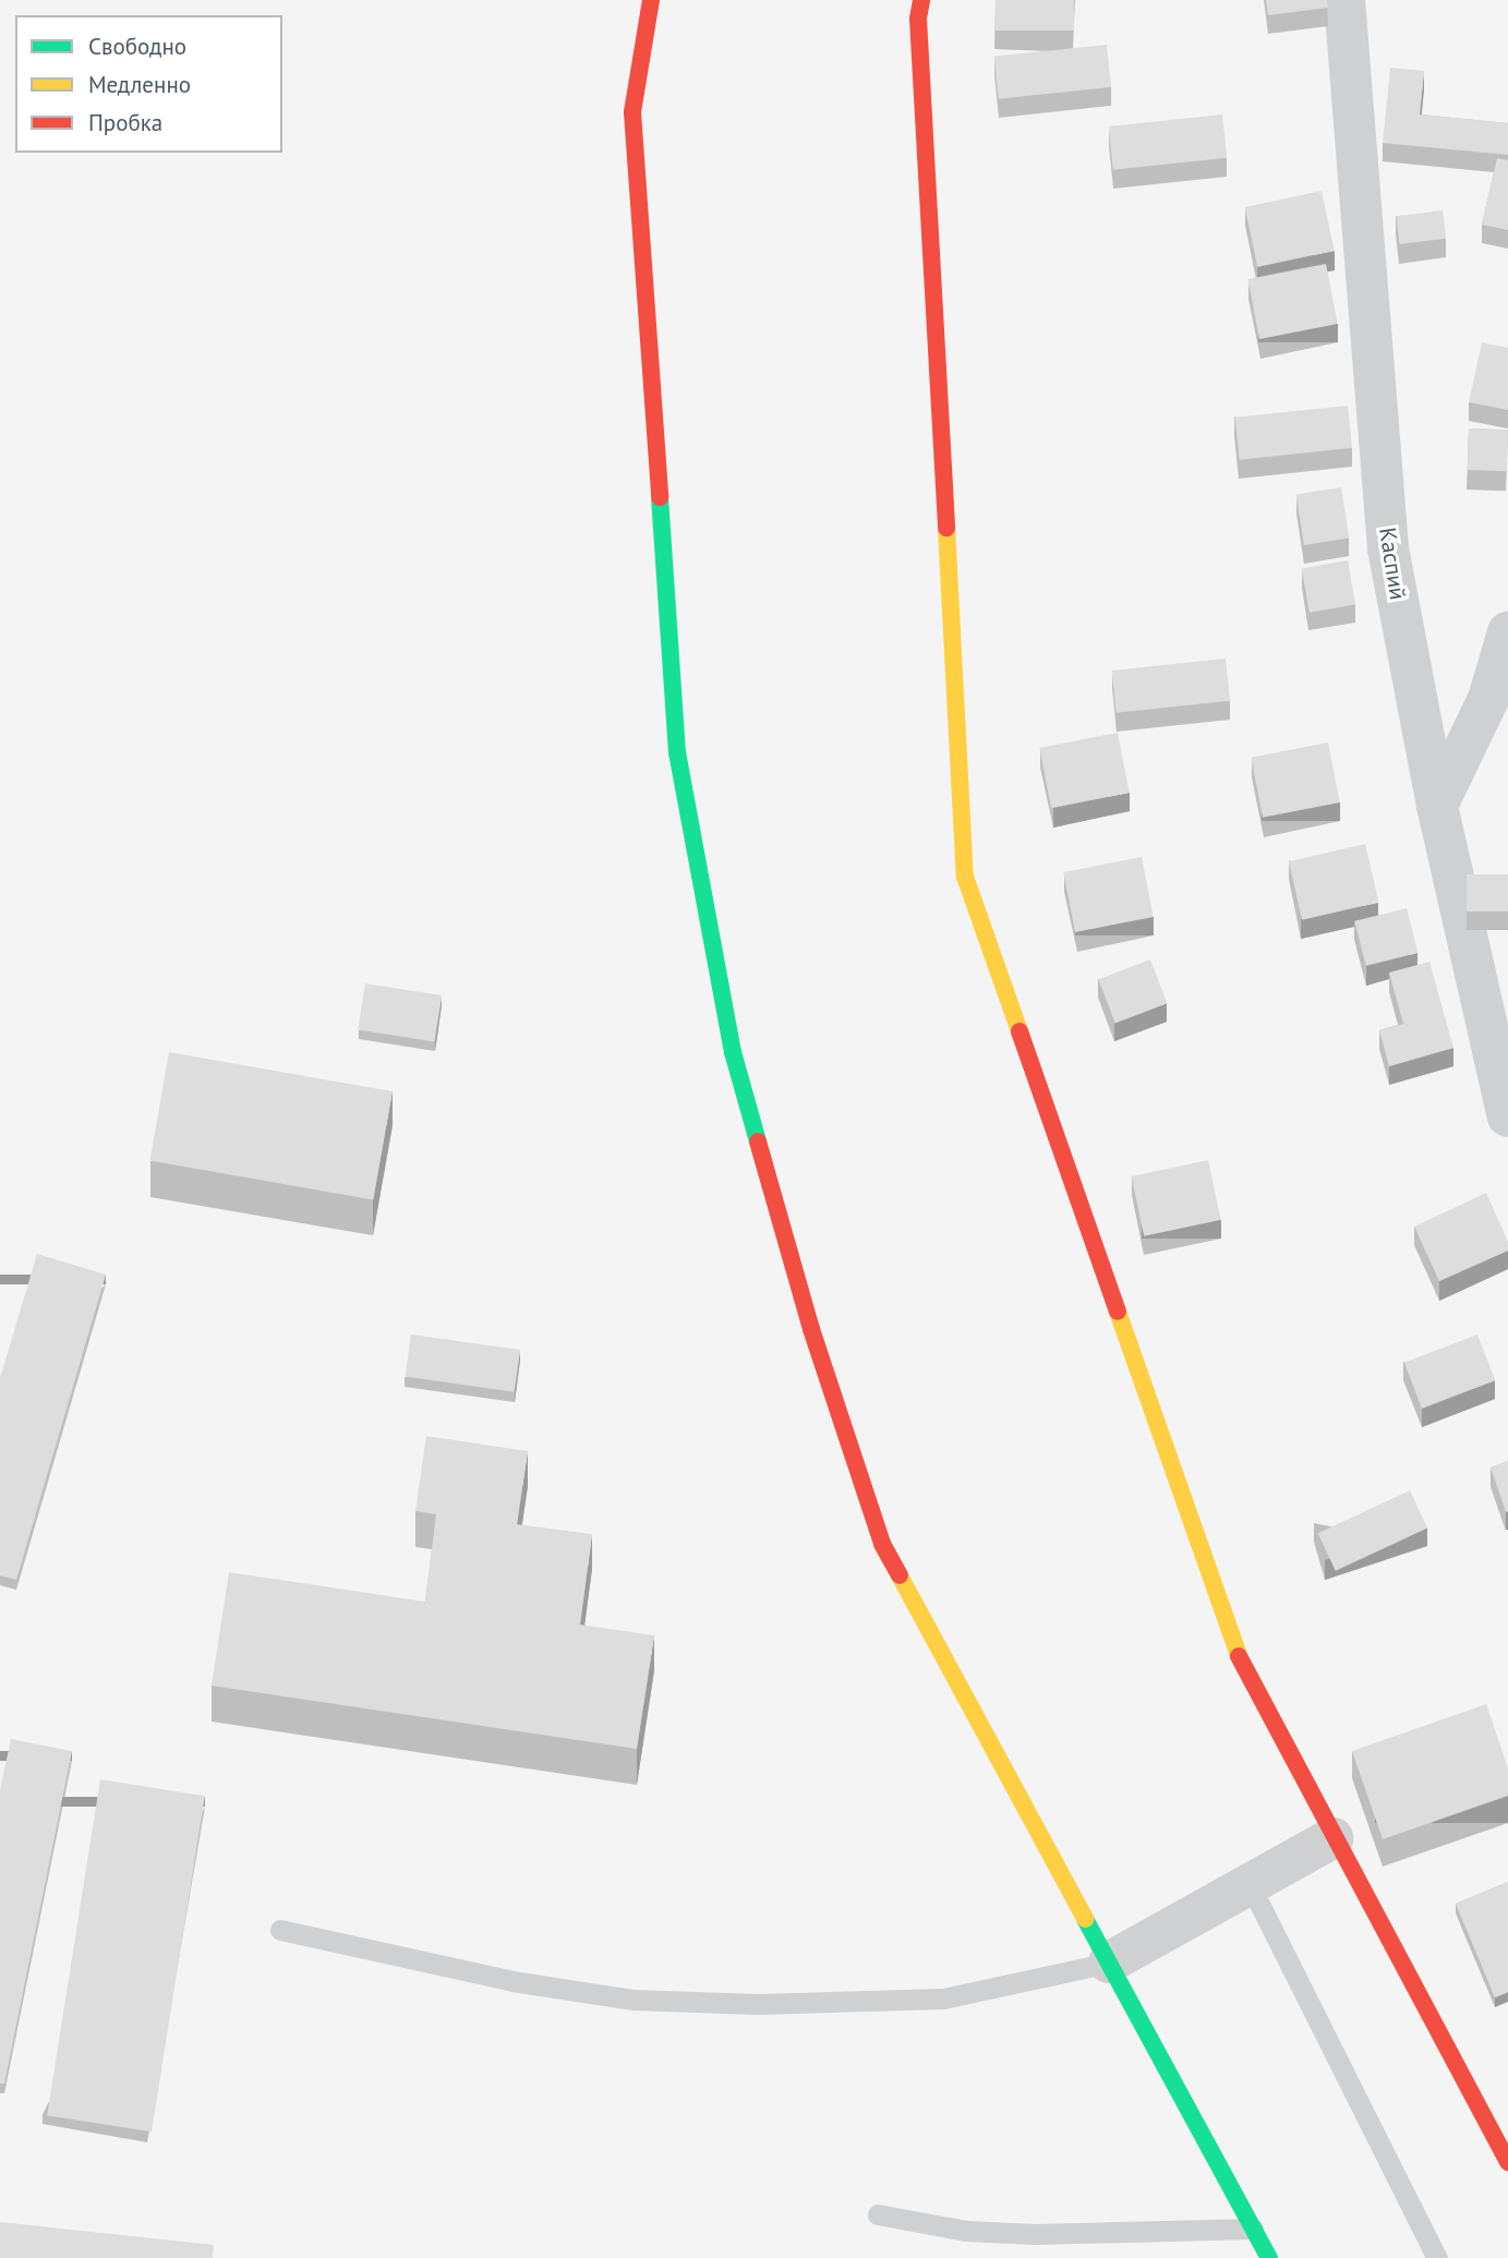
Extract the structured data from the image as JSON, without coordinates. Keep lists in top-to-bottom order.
{
  "streets": {
    "street": ["Каспий"]
  },
  "legend": ["Свободно", "Медленно", "Пробка"]
}
